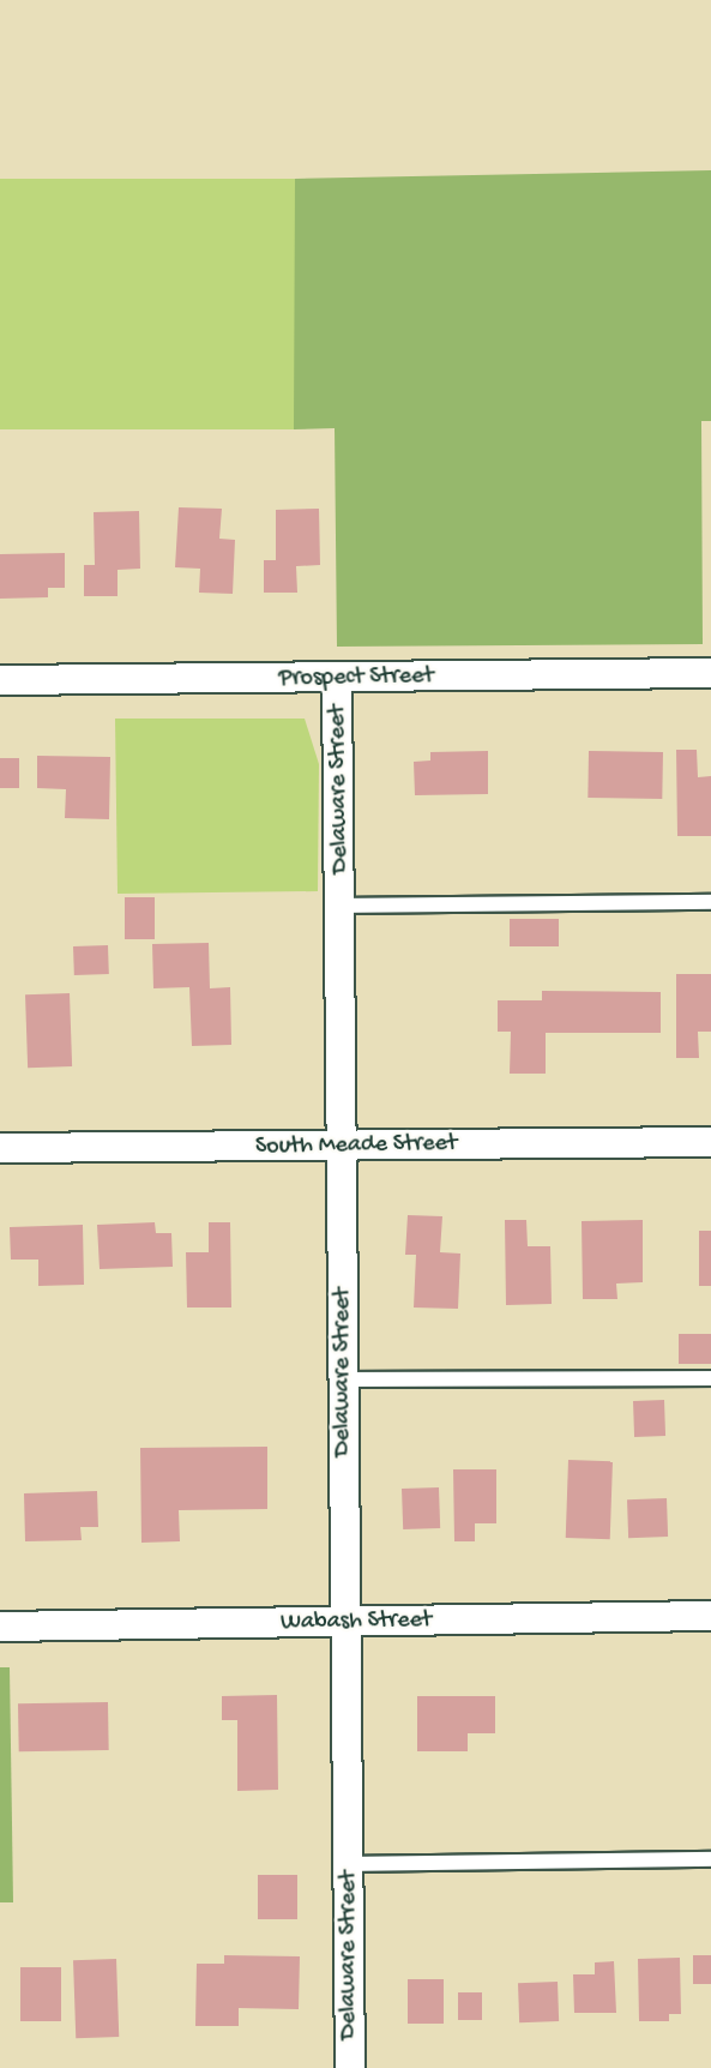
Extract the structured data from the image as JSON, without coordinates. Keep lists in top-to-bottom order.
{
  "streets": {
    "street": [
      "Prospect Street",
      "Delaware Street",
      "South Meade Street",
      "Wabash Street"
    ]
  },
  "crossings": [
    ["Prospect Street", "Delaware Street"],
    ["Delaware Street", "South Meade Street"],
    ["Delaware Street", "Wabash Street"]
  ]
}
